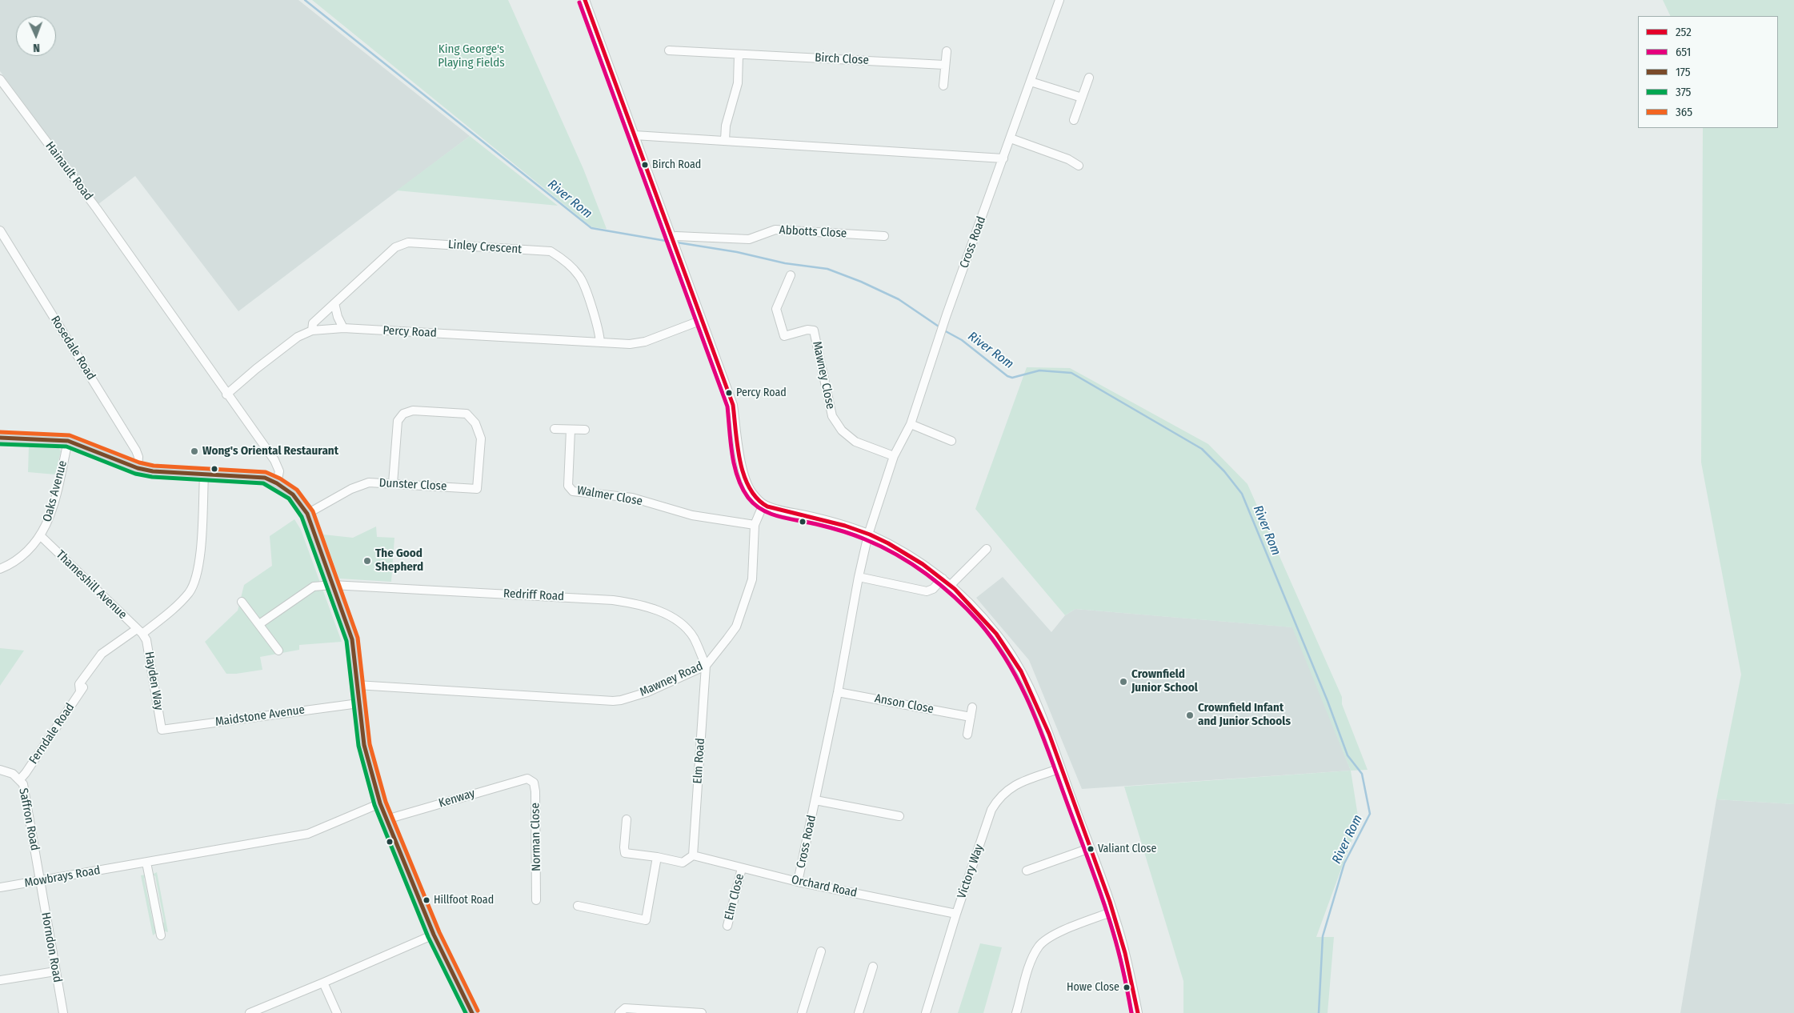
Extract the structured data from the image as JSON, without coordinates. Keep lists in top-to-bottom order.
{
  "streets": {
    "street": [
      "Birch Close",
      "Hainault Road",
      "Abbotts Close",
      "Cross Road",
      "Linley Crescent",
      "Percy Road",
      "Rosedale Road",
      "Mawney Close",
      "Dunster Close",
      "Oaks Avenue",
      "Walmer Close",
      "Thameshill Avenue",
      "Redriff Road",
      "Mawney Road",
      "Hayden Way",
      "Anson Close",
      "Maidstone Avenue",
      "Ferndale Road",
      "Elm Road",
      "Kenway",
      "Saffron Road",
      "Norman Close",
      "Victory Way",
      "Mowbrays Road",
      "Orchard Road",
      "Elm Close",
      "Horndon Road"
    ]
  },
  "crossings": [
    ["Hainault Road", "Linley Crescent"],
    ["Cross Road", "Mawney Close"],
    ["Cross Road", "Anson Close"],
    ["Cross Road", "Orchard Road"],
    ["Linley Crescent", "Percy Road"],
    ["Oaks Avenue", "Thameshill Avenue"],
    ["Walmer Close", "Mawney Road"],
    ["Thameshill Avenue", "Hayden Way"],
    ["Thameshill Avenue", "Ferndale Road"],
    ["Redriff Road", "Mawney Road"],
    ["Redriff Road", "Elm Road"],
    ["Mawney Road", "Elm Road"],
    ["Hayden Way", "Maidstone Avenue"],
    ["Hayden Way", "Ferndale Road"],
    ["Ferndale Road", "Saffron Road"],
    ["Elm Road", "Orchard Road"],
    ["Kenway", "Norman Close"],
    ["Saffron Road", "Mowbrays Road"],
    ["Saffron Road", "Horndon Road"],
    ["Victory Way", "Orchard Road"],
    ["Mowbrays Road", "Horndon Road"],
    ["Orchard Road", "Elm Close"]
  ],
  "water": ["River Rom"],
  "parks": ["King George's Playing Fields"],
  "places": [
    "Birch Road",
    "Percy Road",
    "Wong's Oriental Restaurant",
    "The Good Shepherd",
    "Crownfield Junior School",
    "Crownfield Infant and Junior Schools",
    "Valiant Close",
    "Hillfoot Road",
    "Howe Close"
  ],
  "lines": [
    "transit line 252",
    "transit line 651",
    "transit line 365",
    "transit line 175",
    "transit line 375"
  ],
  "legend": [
    "252",
    "651",
    "175",
    "375",
    "365"
  ],
  "north": "bottom"
}
